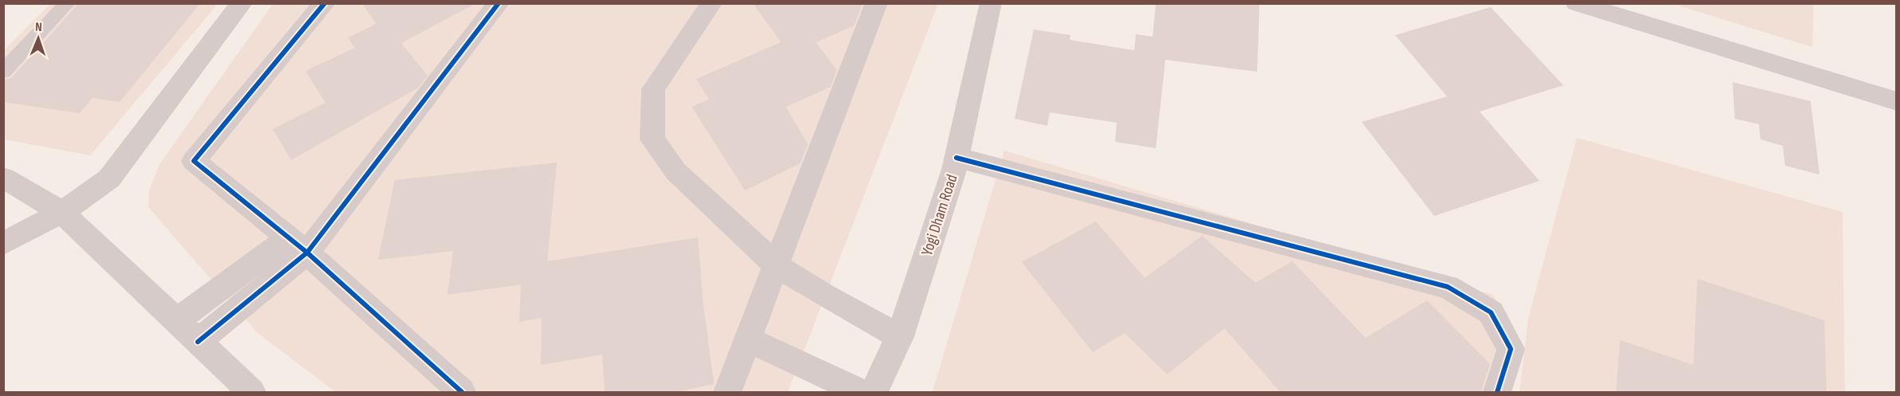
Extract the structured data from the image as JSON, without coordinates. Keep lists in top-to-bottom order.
{
  "streets": {
    "street": ["Yogi Dham Road"]
  },
  "north": "top"
}
